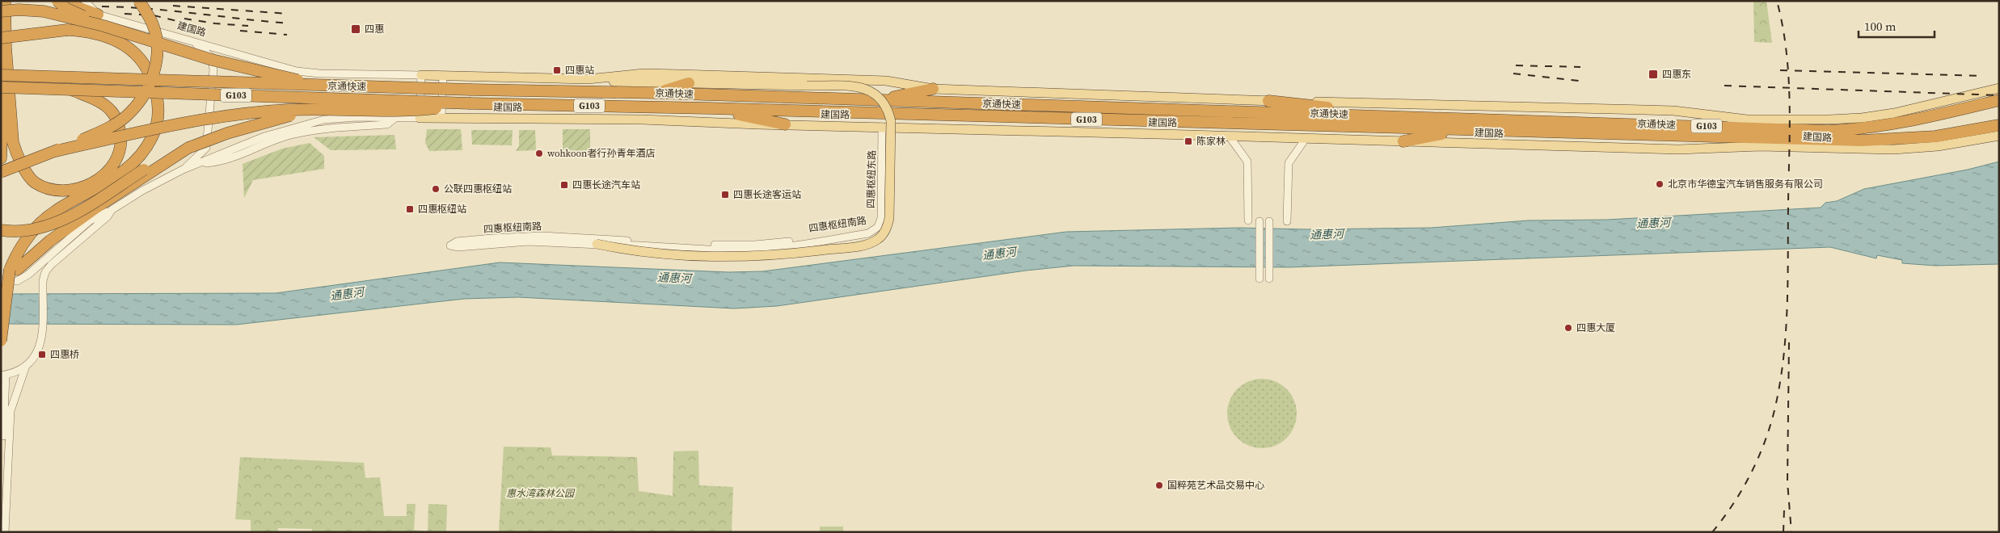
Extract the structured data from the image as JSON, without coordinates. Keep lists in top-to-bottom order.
{
  "streets": {
    "highway": ["京通快速", "G103"],
    "main road": ["建国路"],
    "street": ["四惠枢纽东路", "四惠枢纽南路"]
  },
  "crossings": [
    ["建国路", "四惠枢纽东路"],
    ["四惠枢纽东路", "四惠枢纽南路"]
  ],
  "water": ["通惠河"],
  "parks": ["惠水湾森林公园"],
  "places": {
    "transit": [
      "四惠",
      "四惠站",
      "四惠东",
      "陈家林",
      "四惠长途汽车站",
      "四惠长途客运站",
      "四惠枢纽站",
      "四惠桥"
    ],
    "other": [
      "wohkoon者行孙青年酒店",
      "北京市华德宝汽车销售服务有限公司",
      "公联四惠枢纽站",
      "四惠大厦",
      "国粹苑艺术品交易中心"
    ]
  },
  "scale_bar": "100 m"
}
